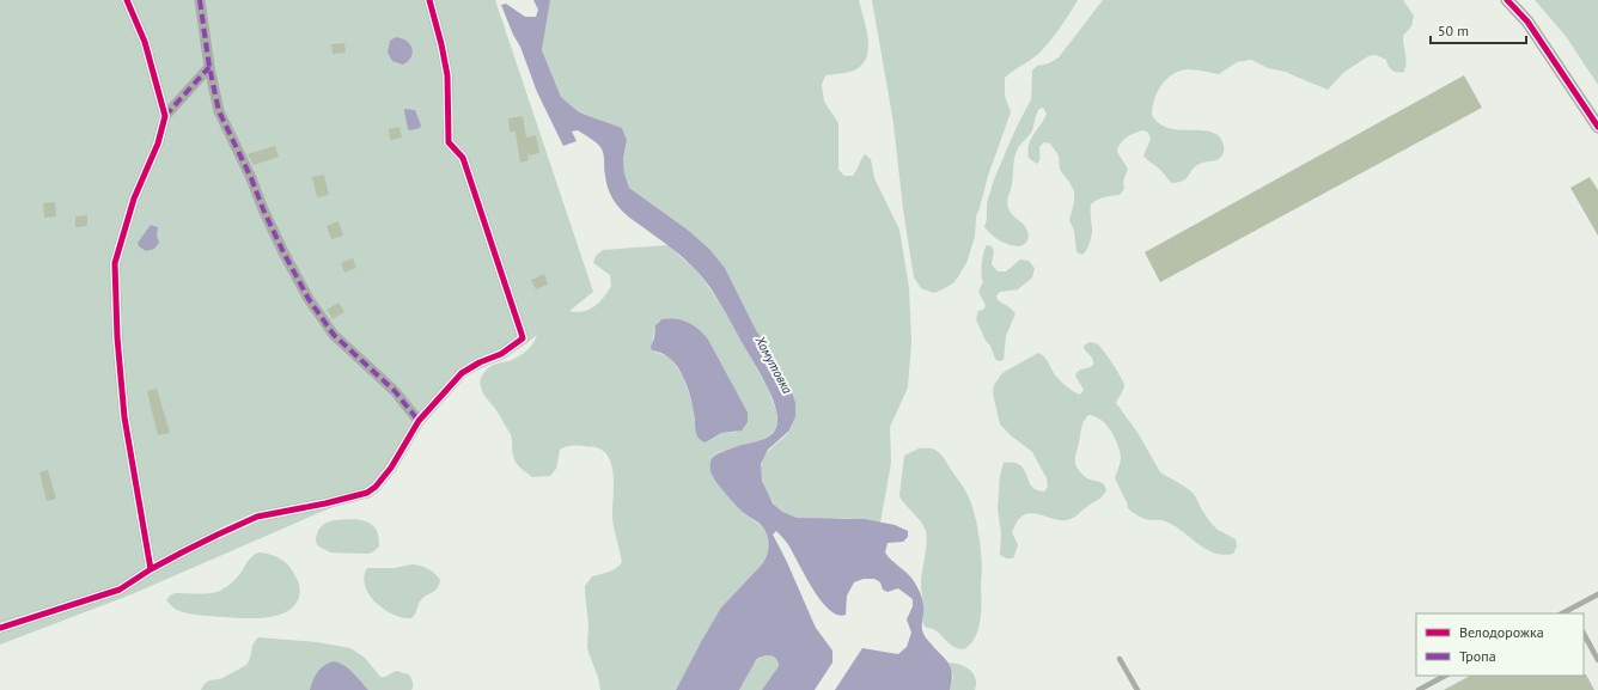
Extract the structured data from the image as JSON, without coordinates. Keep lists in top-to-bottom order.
{
  "water": ["Хомутовка"],
  "legend": ["Велодорожка", "Тропа"],
  "scale_bar": "50 m"
}
